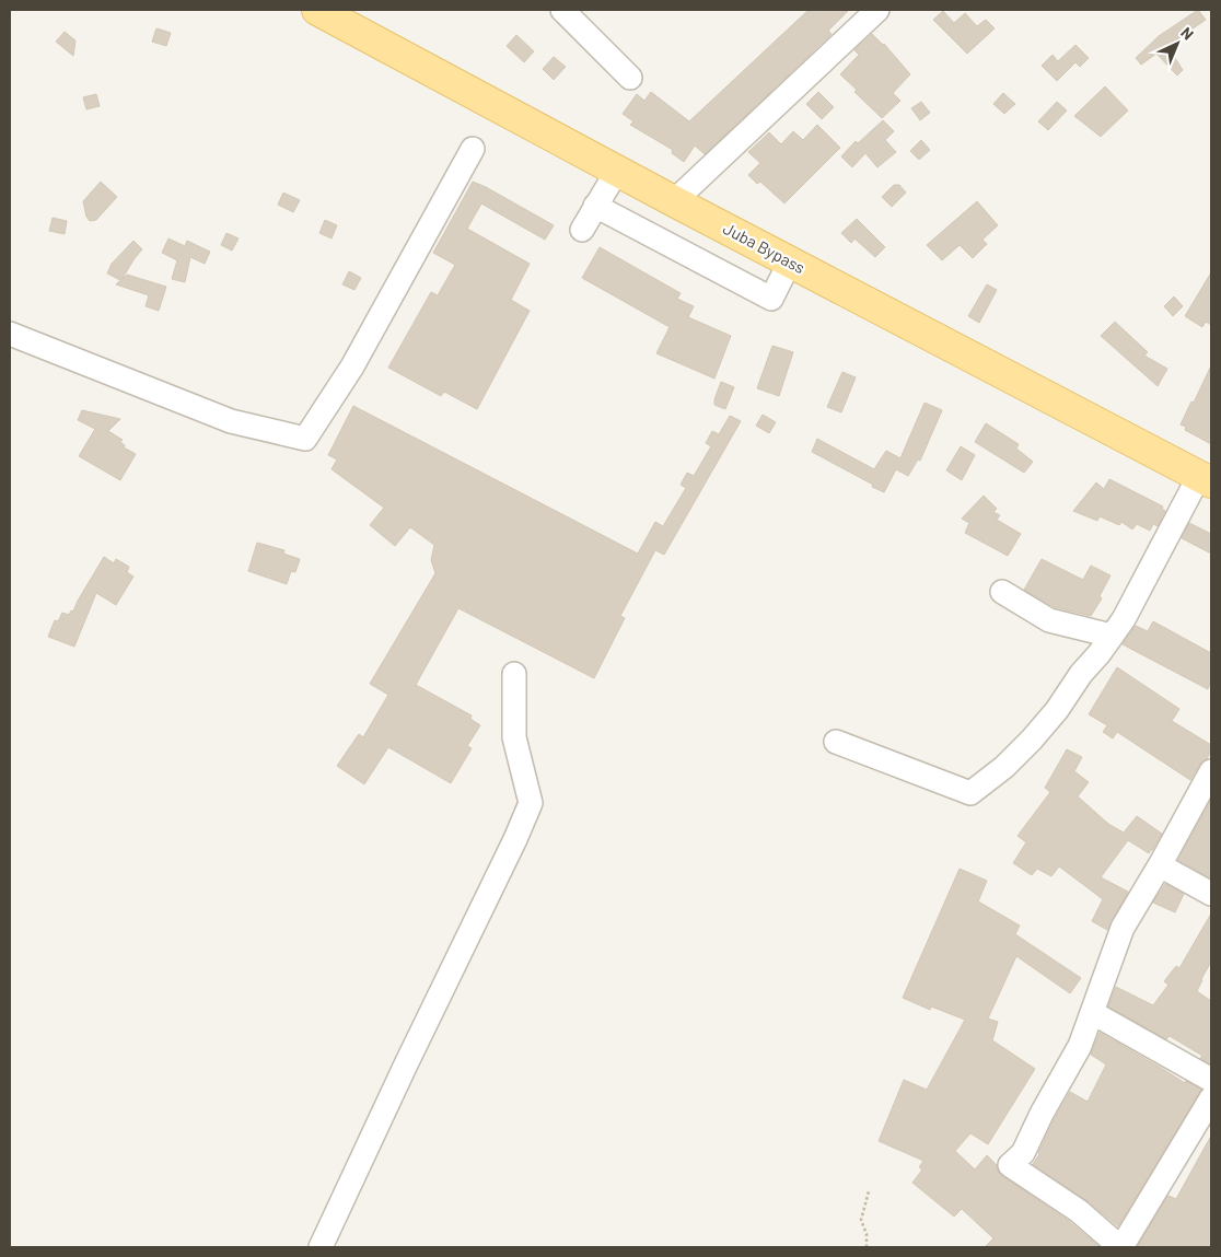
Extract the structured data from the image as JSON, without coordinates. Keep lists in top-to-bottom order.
{
  "streets": {
    "main road": ["Juba Bypass"]
  },
  "north": "top right"
}
